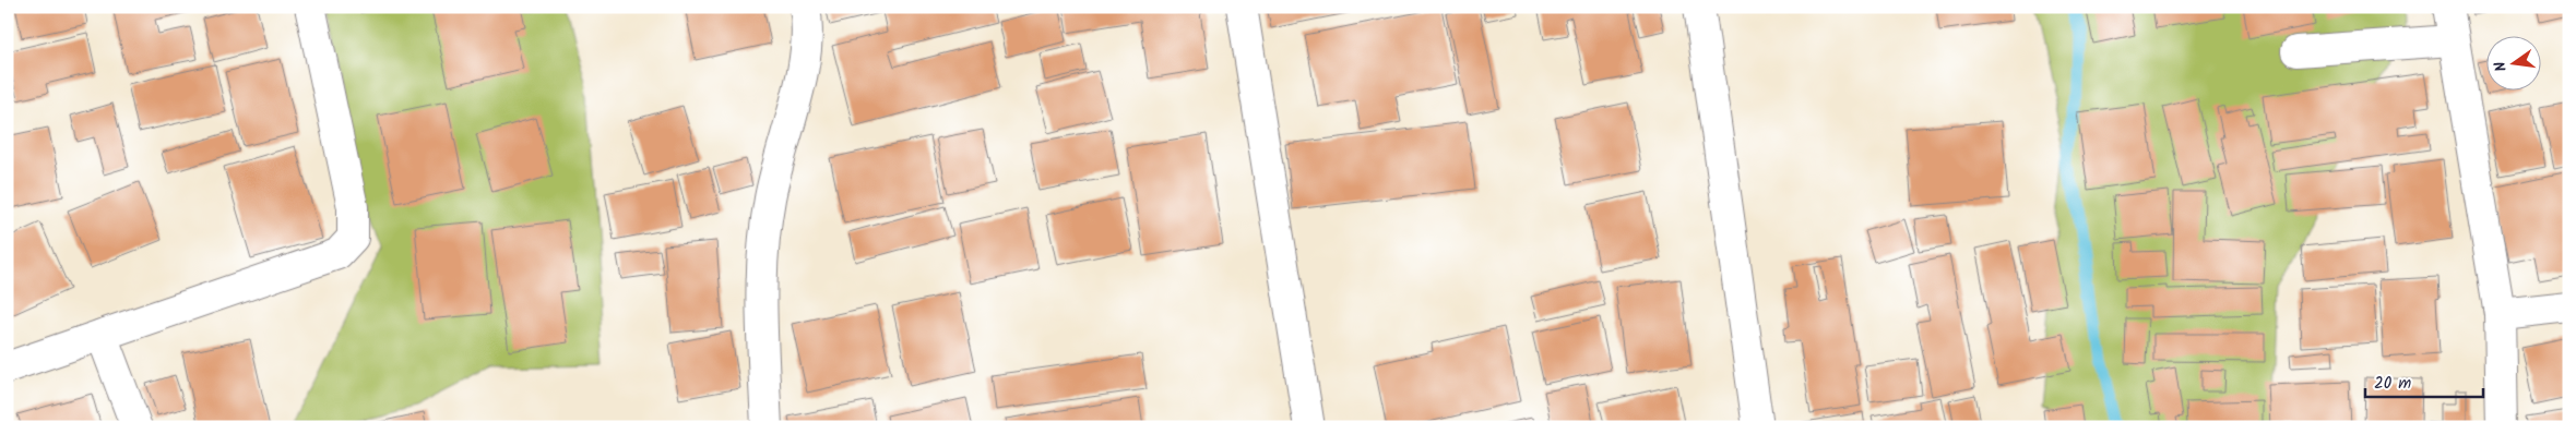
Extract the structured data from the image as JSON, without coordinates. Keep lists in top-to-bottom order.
{
  "scale_bar": "20 m",
  "north": "left"
}
